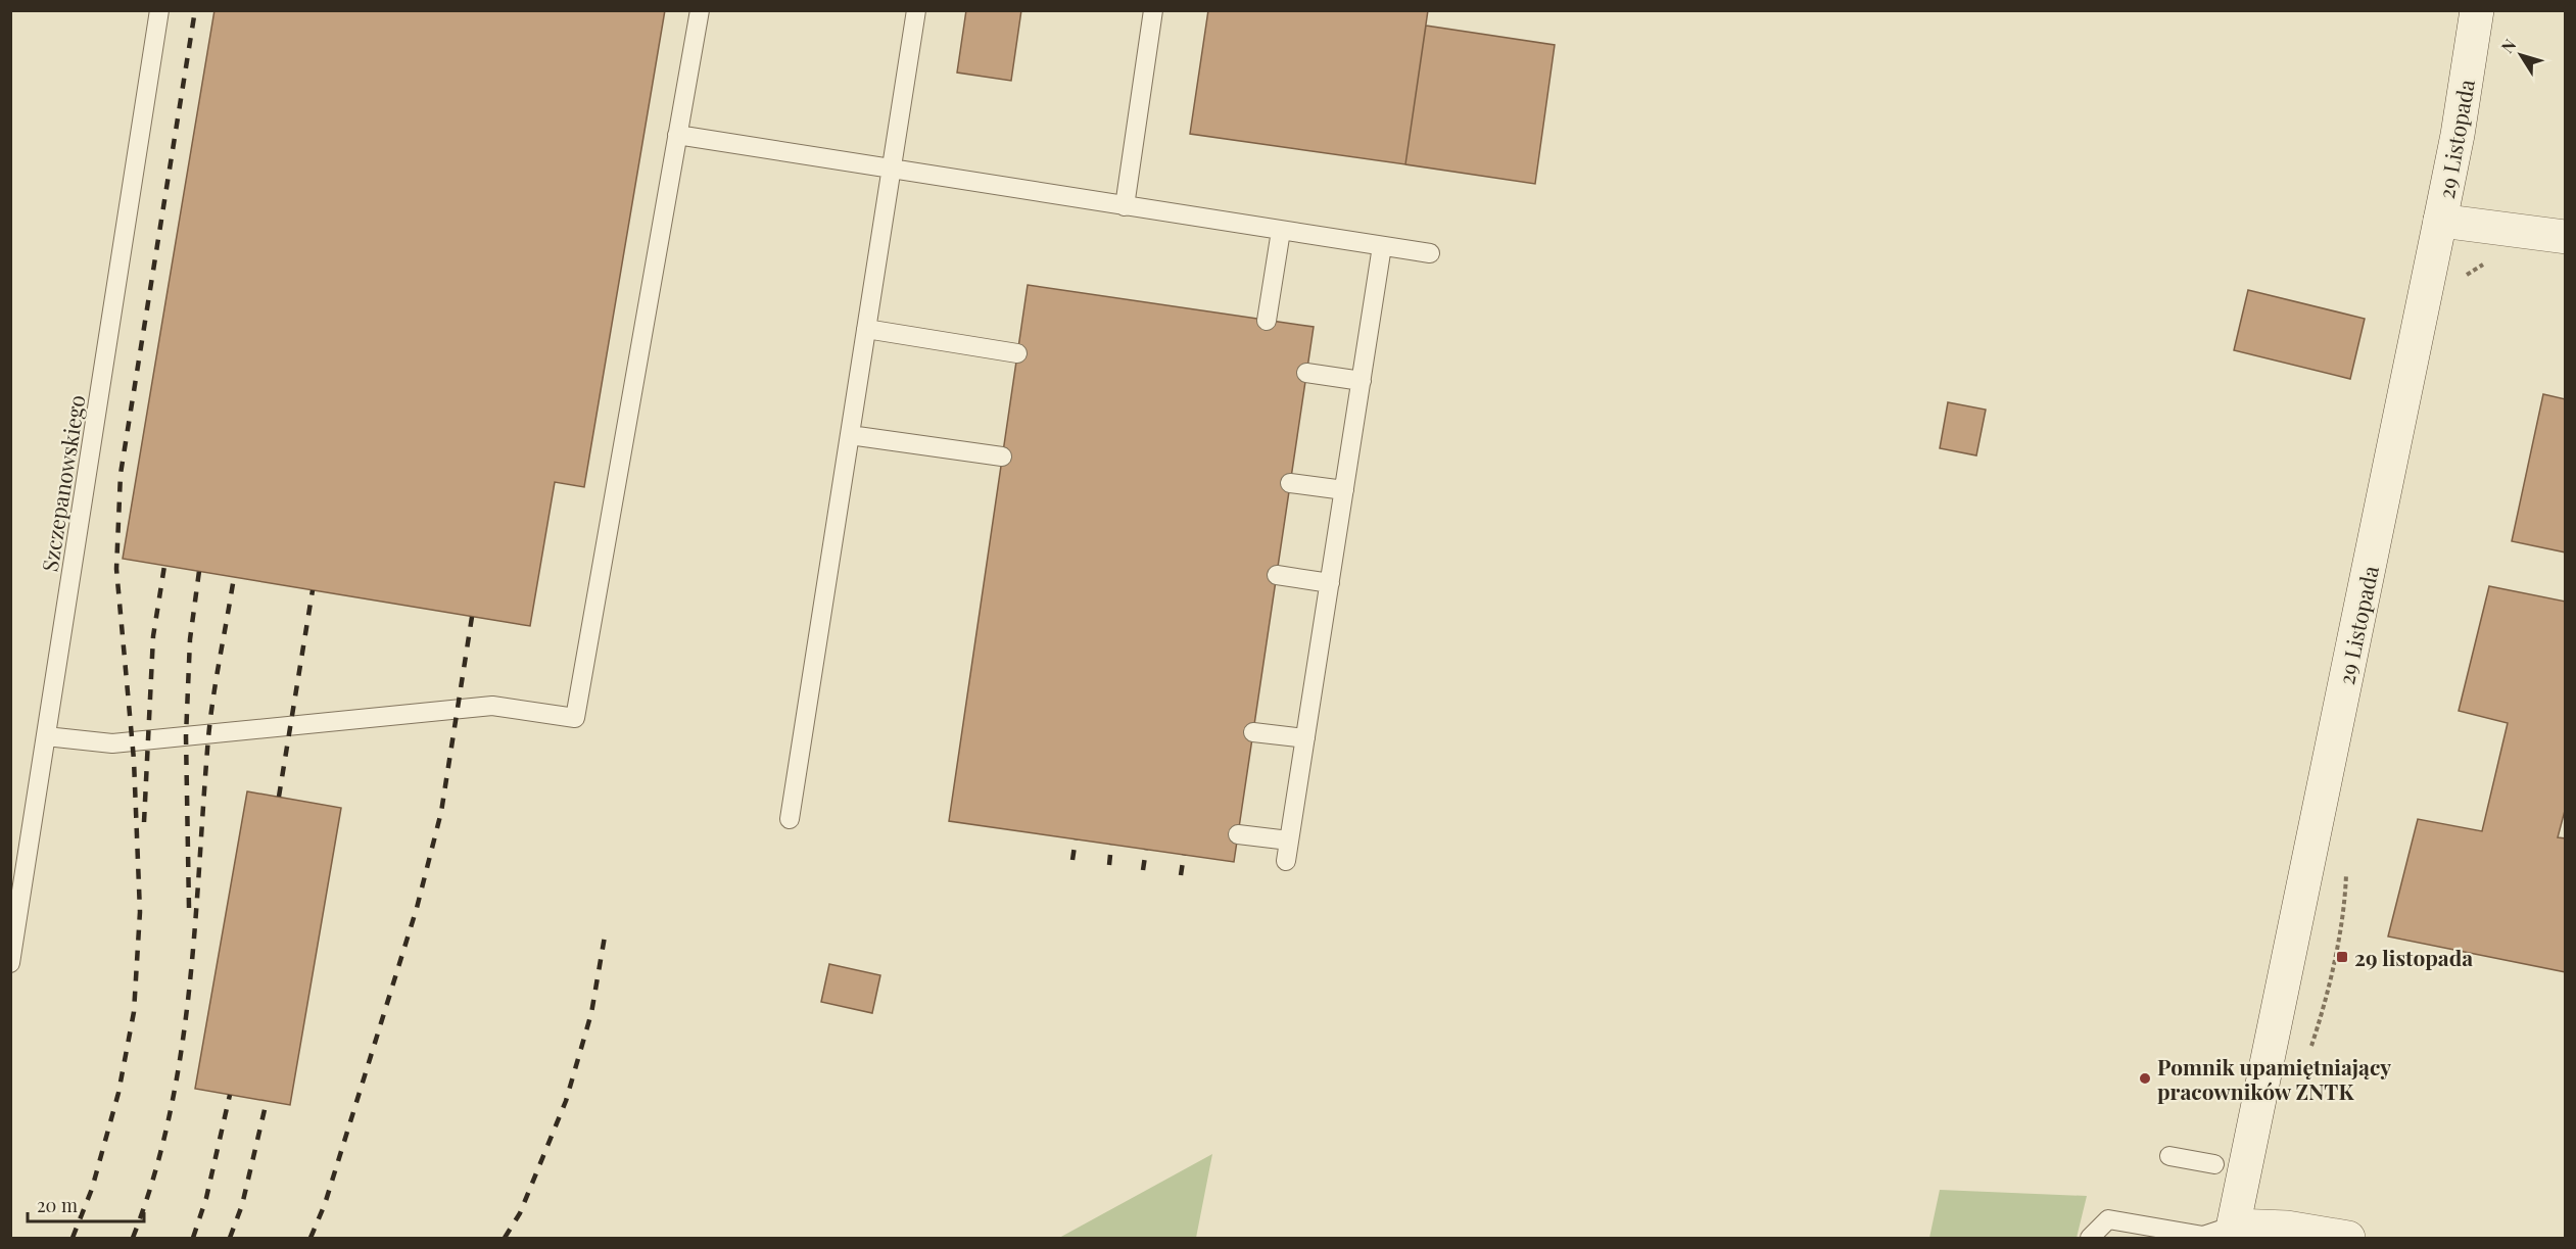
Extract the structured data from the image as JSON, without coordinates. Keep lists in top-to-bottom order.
{
  "streets": {
    "street": ["29 Listopada"],
    "lane": ["Szczepanowskiego"]
  },
  "places": {
    "transit": ["29 listopada"],
    "other": ["Pomnik upamiętniający pracowników ZNTK"]
  },
  "scale_bar": "20 m",
  "north": "top left"
}
